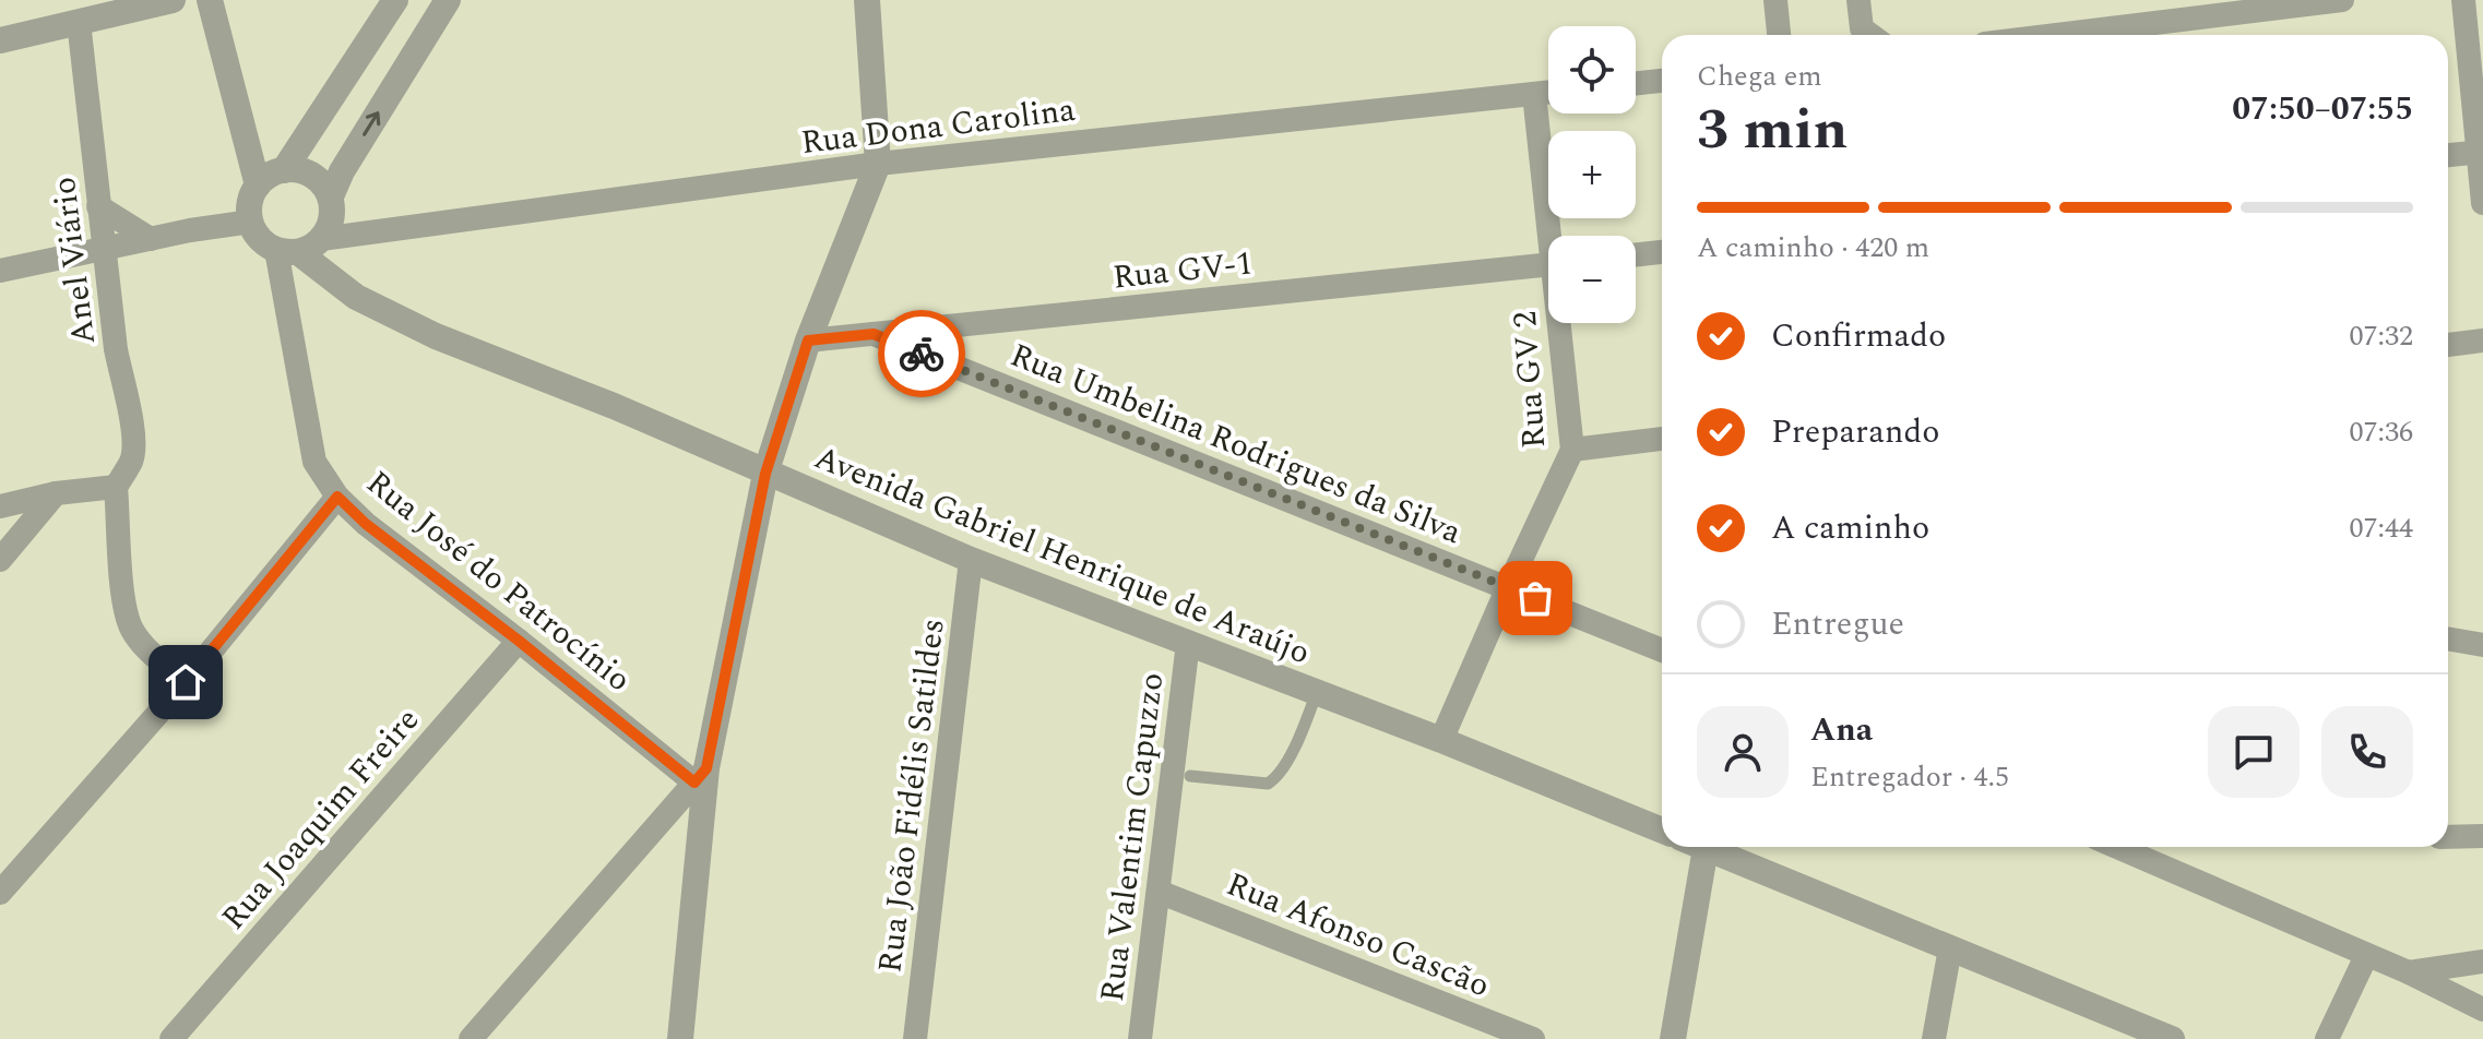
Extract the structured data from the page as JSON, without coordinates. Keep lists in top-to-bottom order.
{
  "streets": {
    "street": [
      "Rua Dona Carolina",
      "Anel Viário",
      "Rua GV-1",
      "Rua GV 2",
      "Rua Umbelina Rodrigues da Silva",
      "Avenida Gabriel Henrique de Araújo",
      "Rua José do Patrocínio",
      "Rua João Fidélis Satildes",
      "Rua Joaquim Freire",
      "Rua Valentim Capuzzo",
      "Rua Afonso Cascão"
    ]
  },
  "crossings": [
    ["Rua Dona Carolina", "Rua GV 2"],
    ["Rua Dona Carolina", "Avenida Gabriel Henrique de Araújo"],
    ["Rua Dona Carolina", "Rua José do Patrocínio"],
    ["Rua GV-1", "Rua Umbelina Rodrigues da Silva"],
    ["Rua GV 2", "Rua Umbelina Rodrigues da Silva"],
    ["Rua GV 2", "Avenida Gabriel Henrique de Araújo"],
    ["Avenida Gabriel Henrique de Araújo", "Rua José do Patrocínio"],
    ["Avenida Gabriel Henrique de Araújo", "Rua João Fidélis Satildes"],
    ["Avenida Gabriel Henrique de Araújo", "Rua Valentim Capuzzo"],
    ["Rua José do Patrocínio", "Rua Joaquim Freire"],
    ["Rua Valentim Capuzzo", "Rua Afonso Cascão"]
  ],
  "page": {
    "map_buttons": ["+", "−"],
    "heading": ["3 min", "Chega em", "07:50–07:55"],
    "panel": ["Ana", "Entregador · 4.5"],
    "bar": "A caminho · 420 m",
    "list": [
      ["Confirmado", "07:32"],
      ["Preparando", "07:36"],
      ["A caminho", "07:44"],
      "Entregue"
    ]
  }
}
